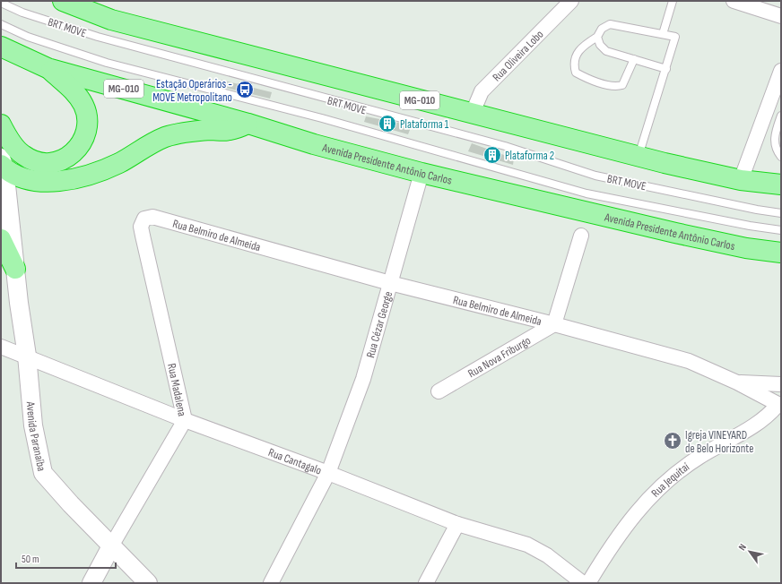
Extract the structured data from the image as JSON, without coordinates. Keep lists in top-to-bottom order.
{
  "streets": {
    "highway": ["MG-010", "Avenida Presidente Antônio Carlos"],
    "street": [
      "Rua Oliveira Lobo",
      "Rua Belmiro de Almeida",
      "Rua Cézar George",
      "Rua Nova Friburgo",
      "Rua Madalena",
      "Avenida Paranaíba",
      "Rua Cantagalo",
      "Rua Jequitaí"
    ],
    "lane": ["BRT MOVE"]
  },
  "crossings": [
    ["Rua Oliveira Lobo", "MG-010"],
    ["Avenida Presidente Antônio Carlos", "Rua Cézar George"],
    ["Rua Belmiro de Almeida", "Rua Cézar George"],
    ["Rua Belmiro de Almeida", "Rua Nova Friburgo"],
    ["Rua Belmiro de Almeida", "Rua Madalena"],
    ["Rua Belmiro de Almeida", "Rua Jequitaí"],
    ["Rua Cézar George", "Rua Cantagalo"],
    ["Rua Madalena", "Avenida Paranaíba"],
    ["Rua Madalena", "Rua Cantagalo"],
    ["Avenida Paranaíba", "Rua Cantagalo"]
  ],
  "places": {
    "bus stop": ["Estação Operários - MOVE Metropolitano"],
    "building": ["Plataforma 1", "Plataforma 2"],
    "church": ["Igreja VINEYARD de Belo Horizonte"]
  },
  "scale_bar": "50 m",
  "north": "top left"
}
